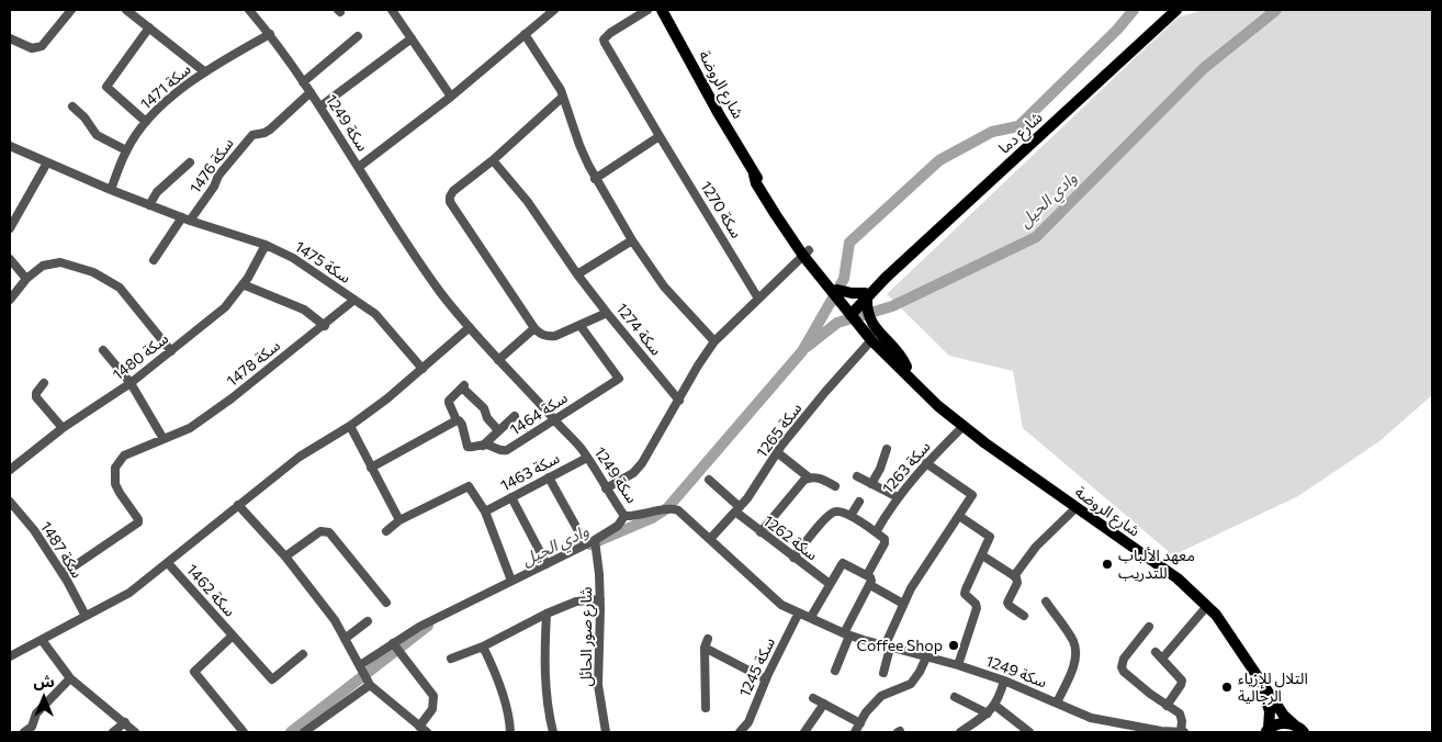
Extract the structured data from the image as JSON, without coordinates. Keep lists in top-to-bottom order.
{
  "streets": {
    "main road": ["شارع الروضة", "شارع دما"],
    "street": [
      "سكة 1471",
      "سكة 1249",
      "سكة 1476",
      "سكة 1270",
      "سكة 1475",
      "سكة 1274",
      "سكة 1480",
      "سكة 1478",
      "سكة 1464",
      "سكة 1265",
      "سكة 1263",
      "سكة 1463",
      "سكة 1262",
      "سكة 1487",
      "سكة 1462",
      "شارع صور الحائل",
      "سكة 1245"
    ]
  },
  "crossings": [
    ["شارع الروضة", "شارع دما"],
    ["شارع الروضة", "سكة 1265"],
    ["شارع الروضة", "سكة 1263"],
    ["سكة 1471", "سكة 1249"],
    ["سكة 1471", "سكة 1475"],
    ["سكة 1249", "سكة 1476"],
    ["سكة 1249", "سكة 1464"],
    ["سكة 1249", "سكة 1265"],
    ["سكة 1249", "سكة 1463"],
    ["سكة 1249", "سكة 1245"],
    ["سكة 1476", "سكة 1475"],
    ["سكة 1475", "سكة 1480"],
    ["سكة 1475", "سكة 1478"],
    ["سكة 1478", "سكة 1487"],
    ["سكة 1265", "سكة 1262"]
  ],
  "water": ["وادي الحيل"],
  "places": ["معهد الألباب للتدريب", "Coffee Shop", "التلال للإزياء الرجالية"],
  "north": "top"
}
